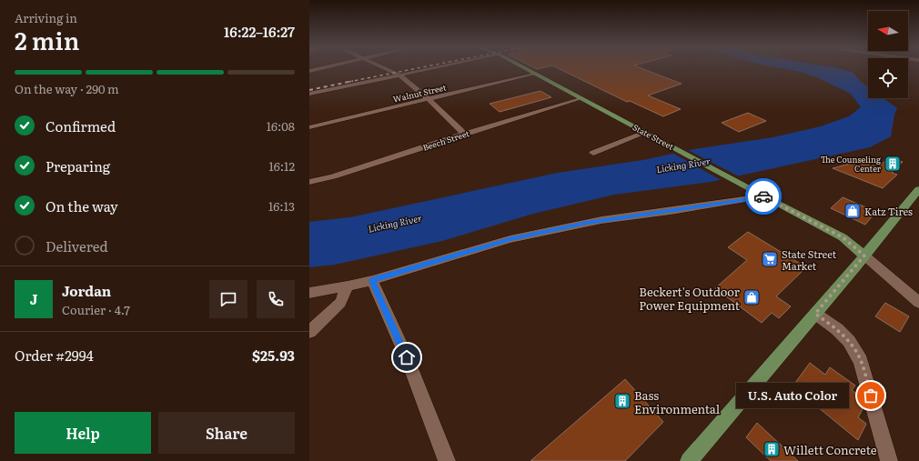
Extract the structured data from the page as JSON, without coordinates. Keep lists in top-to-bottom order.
{
  "streets": {
    "main road": ["State Street"],
    "street": ["Walnut Street", "Beech Street"]
  },
  "crossings": [
    ["Walnut Street", "State Street"],
    ["State Street", "Beech Street"]
  ],
  "water": ["Licking River"],
  "places": {
    "building": ["The Counseling Center", "Bass Environmental", "Willett Concrete"],
    "shop": ["Katz Tires", "Beckert's Outdoor Power Equipment"],
    "supermarket": ["State Street Market"],
    "other": ["U.S. Auto Color"]
  },
  "north": "left",
  "page": {
    "heading": ["2 min", "Arriving in", "16:22–16:27"],
    "panel": [
      "Jordan",
      "Courier · 4.7",
      "Order #2994",
      "$25.93"
    ],
    "bar": "On the way · 290 m",
    "list": [
      ["Confirmed", "16:08"],
      ["Preparing", "16:12"],
      ["On the way", "16:13"],
      "Delivered"
    ],
    "round": "J",
    "bubble": "U.S. Auto Color",
    "buttons": ["Help", "Share"]
  }
}
